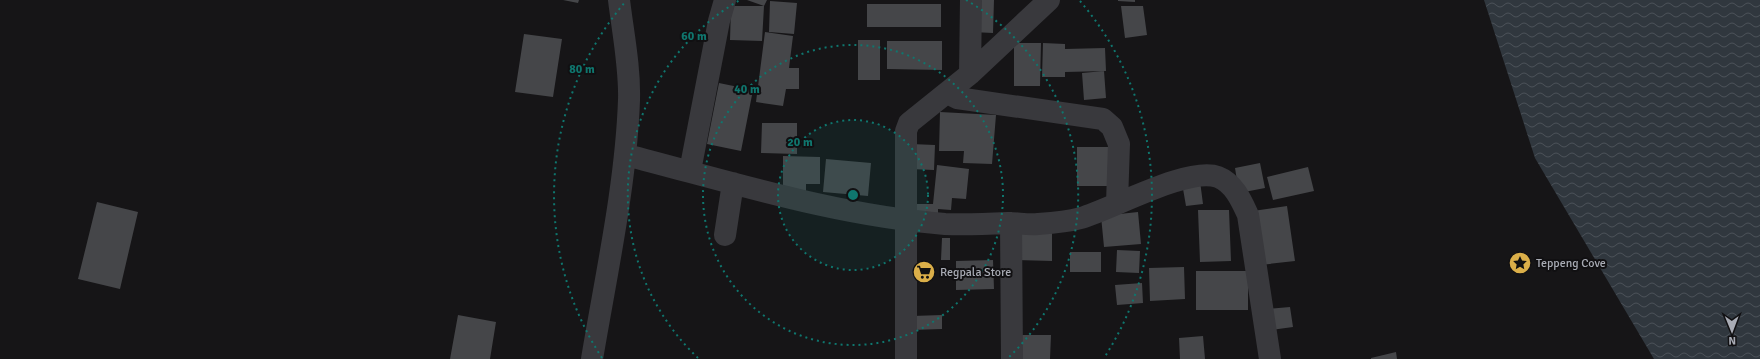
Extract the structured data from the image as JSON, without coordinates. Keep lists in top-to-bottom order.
{
  "places": {
    "place": ["Teppeng Cove"],
    "supermarket": ["Regpala Store"]
  },
  "north": "bottom",
  "rings": [
    "60 m",
    "80 m",
    "40 m",
    "20 m"
  ]
}
